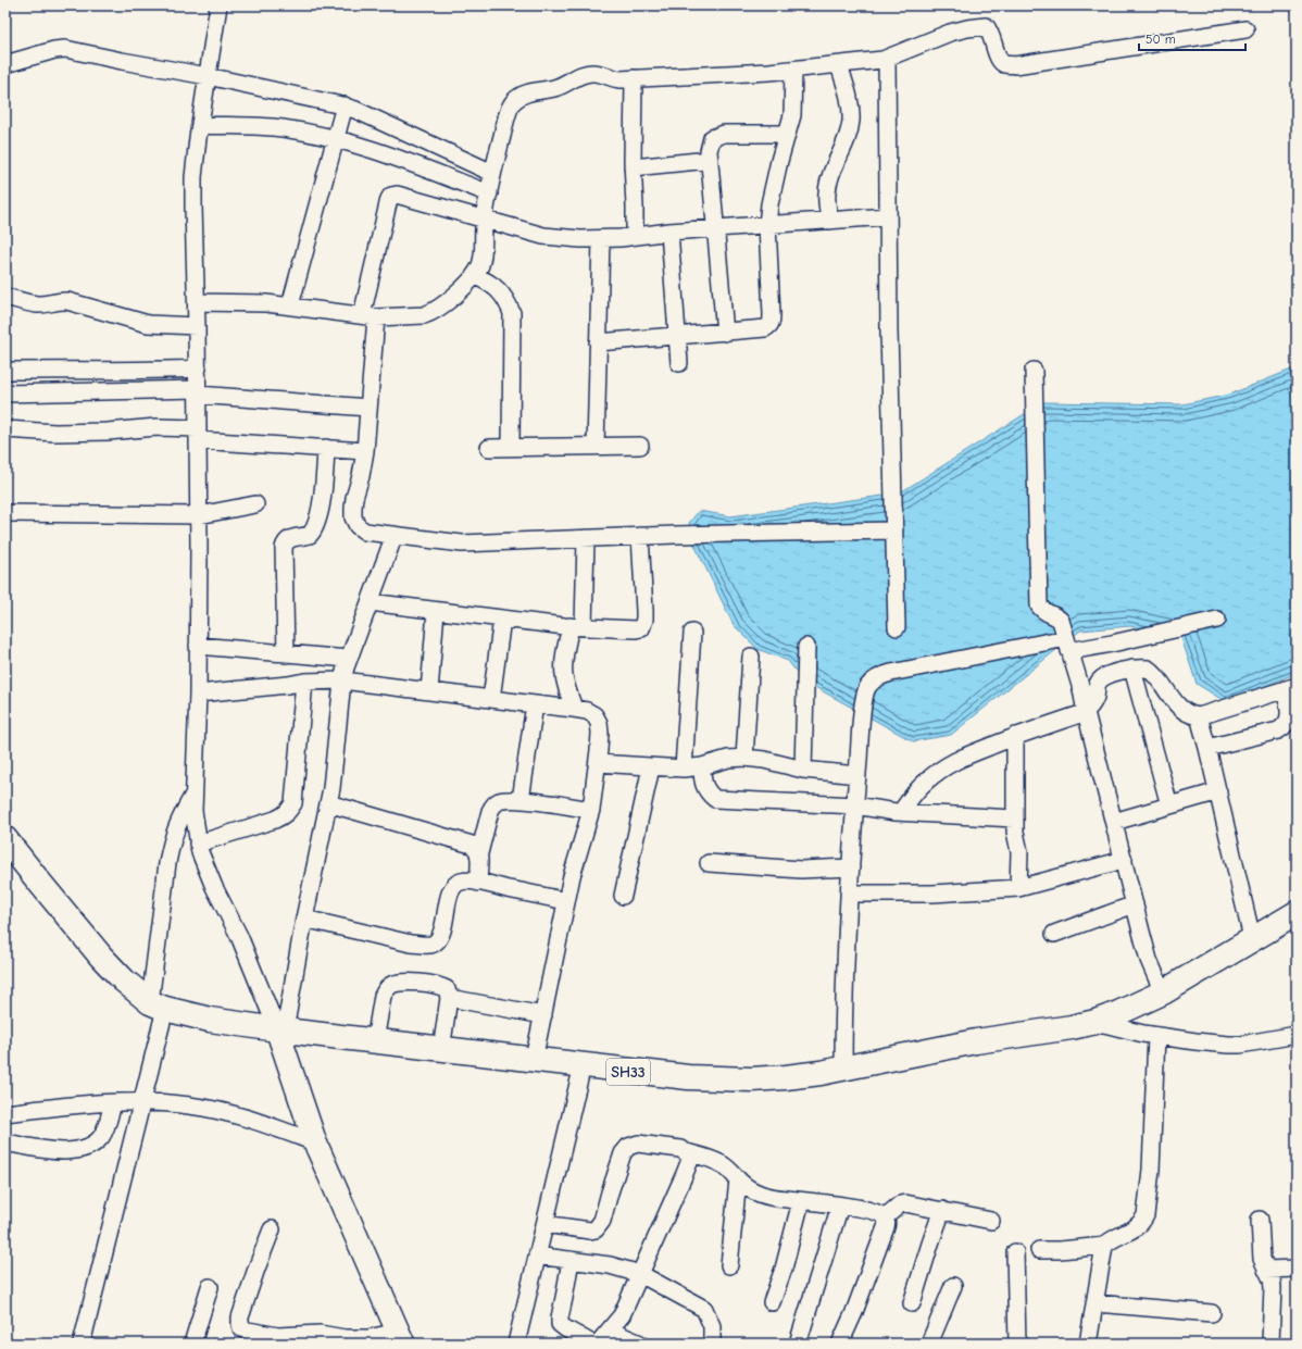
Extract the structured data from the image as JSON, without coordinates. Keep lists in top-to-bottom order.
{
  "streets": {
    "main road": ["SH33"]
  },
  "scale_bar": "50 m"
}
